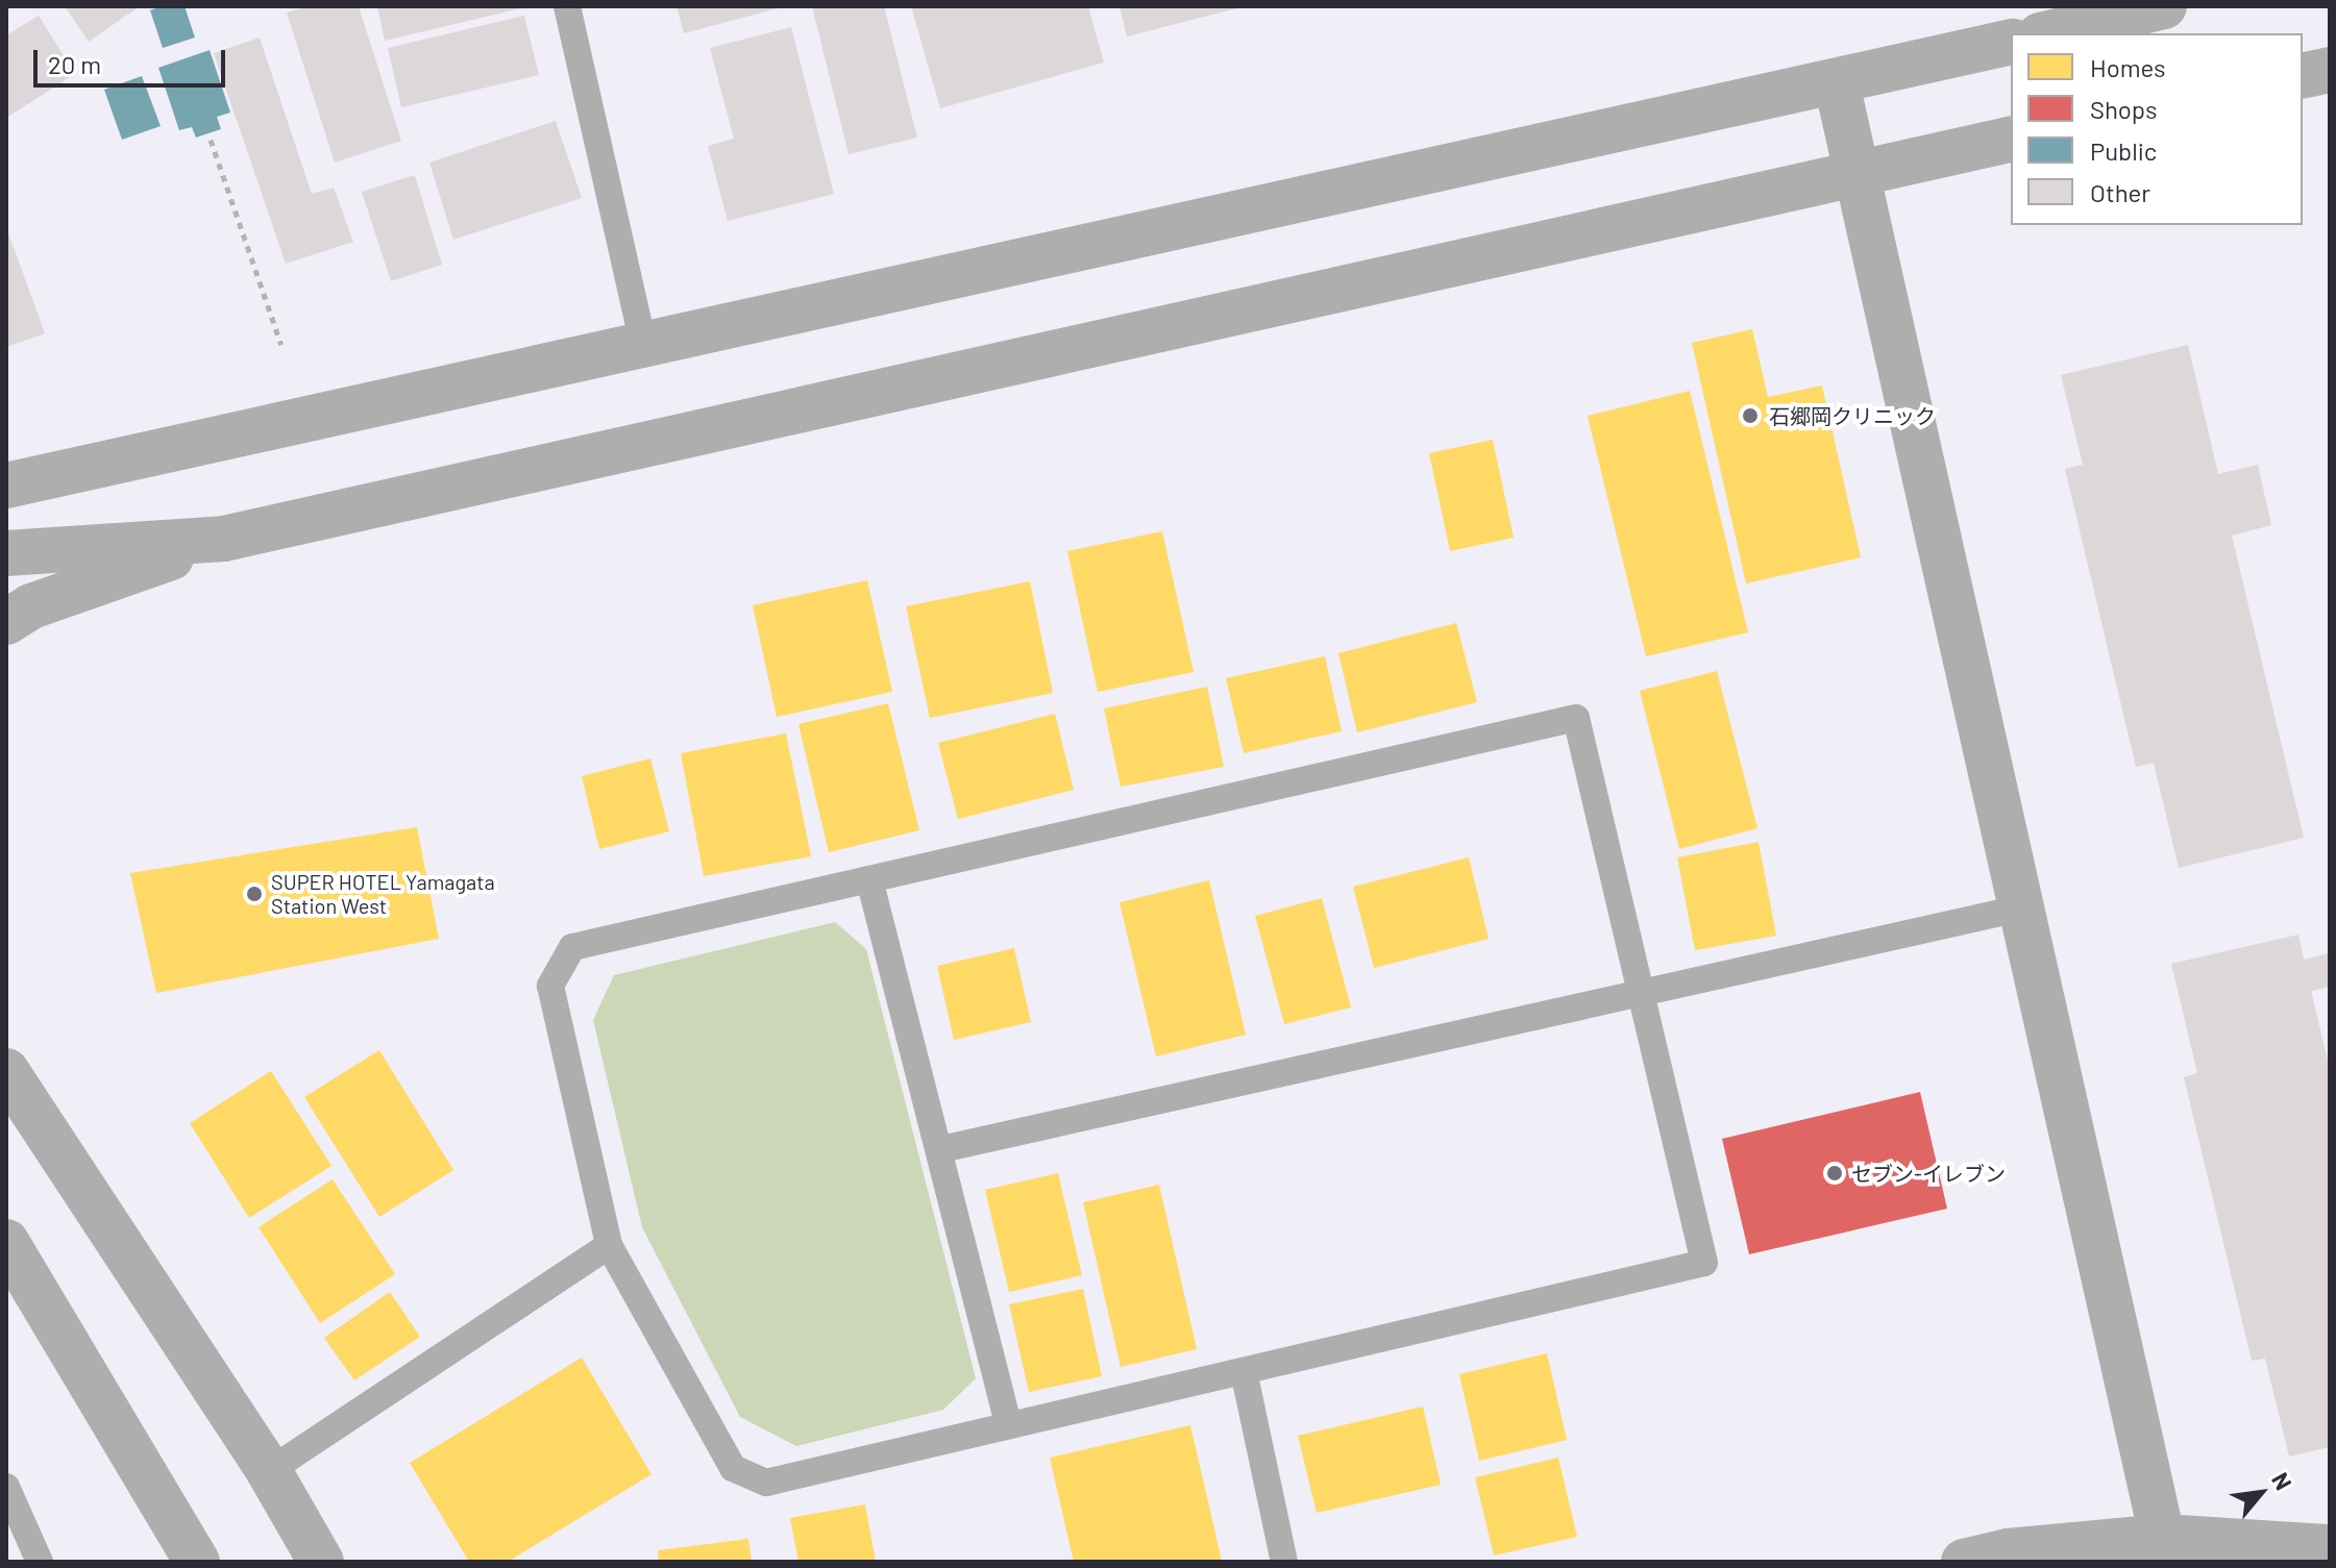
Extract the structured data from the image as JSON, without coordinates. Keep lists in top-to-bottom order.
{
  "places": ["石郷岡クリニック", "SUPER HOTEL Yamagata Station West", "セブン-イレブン"],
  "legend": [
    "Homes",
    "Shops",
    "Public",
    "Other"
  ],
  "scale_bar": "20 m",
  "north": "top right"
}
